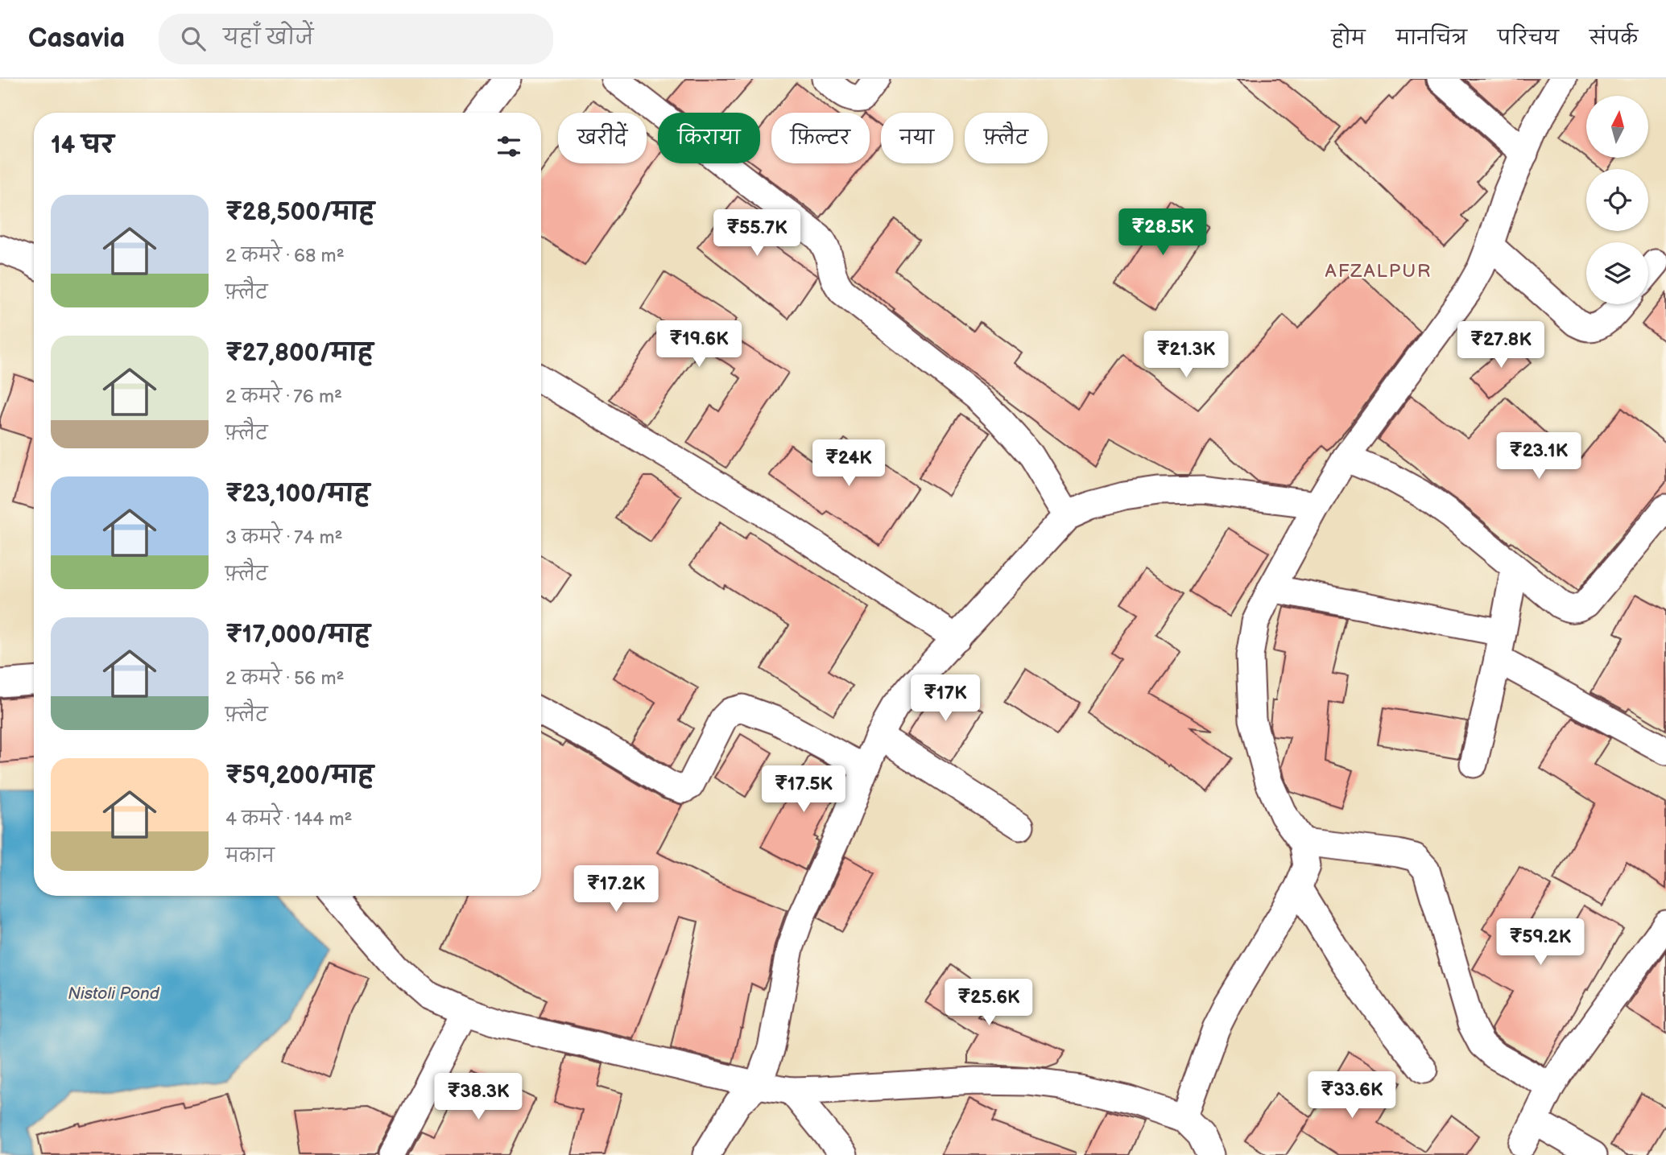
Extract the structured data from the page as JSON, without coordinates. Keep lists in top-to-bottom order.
{
  "districts": ["AFZALPUR"],
  "water": ["Nistoli Pond"],
  "north": "top",
  "page": {
    "header": "Casavia",
    "search": "यहाँ खोजें",
    "nav": [
      "होम",
      "मानचित्र",
      "परिचय",
      "संपर्क"
    ],
    "chip": [
      "खरीदें",
      "किराया",
      "फ़िल्टर",
      "नया",
      "फ़्लैट"
    ],
    "heading": "14 घर",
    "list": [
      {
        "name": "₹28,500/माह",
        "note": "2 कमरे · 68 m² · फ़्लैट"
      },
      {
        "name": "₹27,800/माह",
        "note": "2 कमरे · 76 m² · फ़्लैट"
      },
      {
        "name": "₹23,100/माह",
        "note": "3 कमरे · 74 m² · फ़्लैट"
      },
      {
        "name": "₹17,000/माह",
        "note": "2 कमरे · 56 m² · फ़्लैट"
      },
      {
        "name": "₹59,200/माह",
        "note": "4 कमरे · 144 m² · मकान"
      }
    ],
    "price": [
      "₹28.5K",
      "₹55.7K",
      "₹19.6K",
      "₹27.8K",
      "₹21.3K",
      "₹23.1K",
      "₹24K",
      "₹17K",
      "₹17.5K",
      "₹17.2K",
      "₹59.2K",
      "₹25.6K",
      "₹33.6K",
      "₹38.3K"
    ]
  }
}
